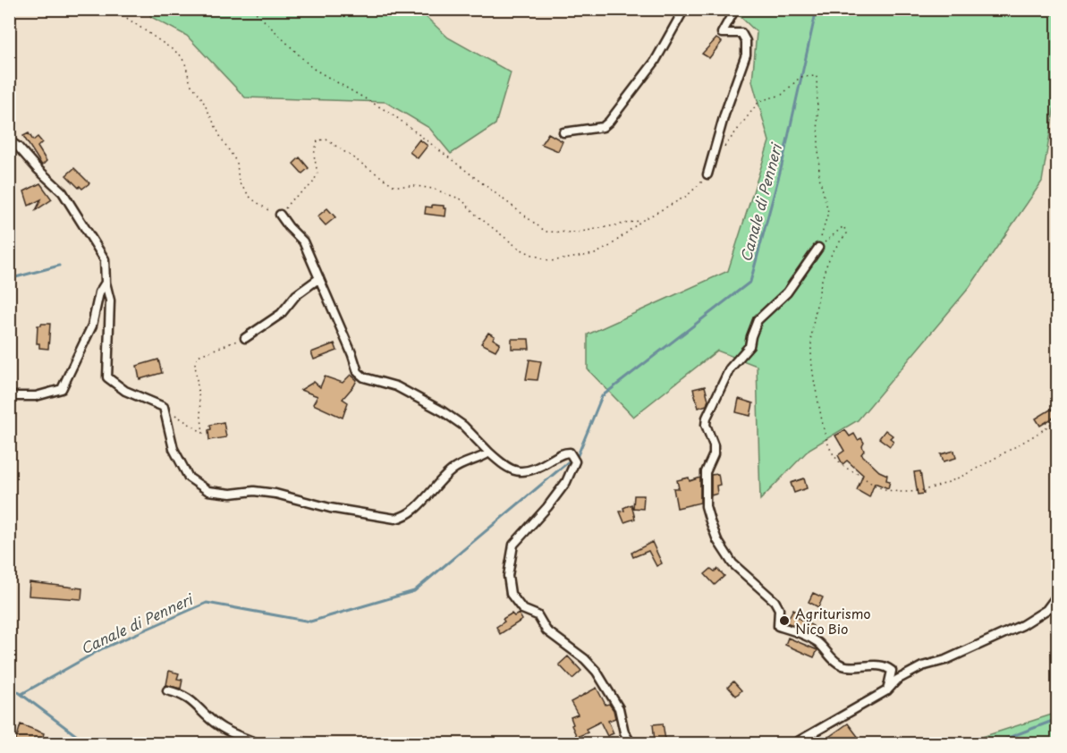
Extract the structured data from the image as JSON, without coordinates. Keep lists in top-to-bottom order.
{
  "water": ["Canale di Penneri"],
  "places": ["Agriturismo Nico Bio"]
}
